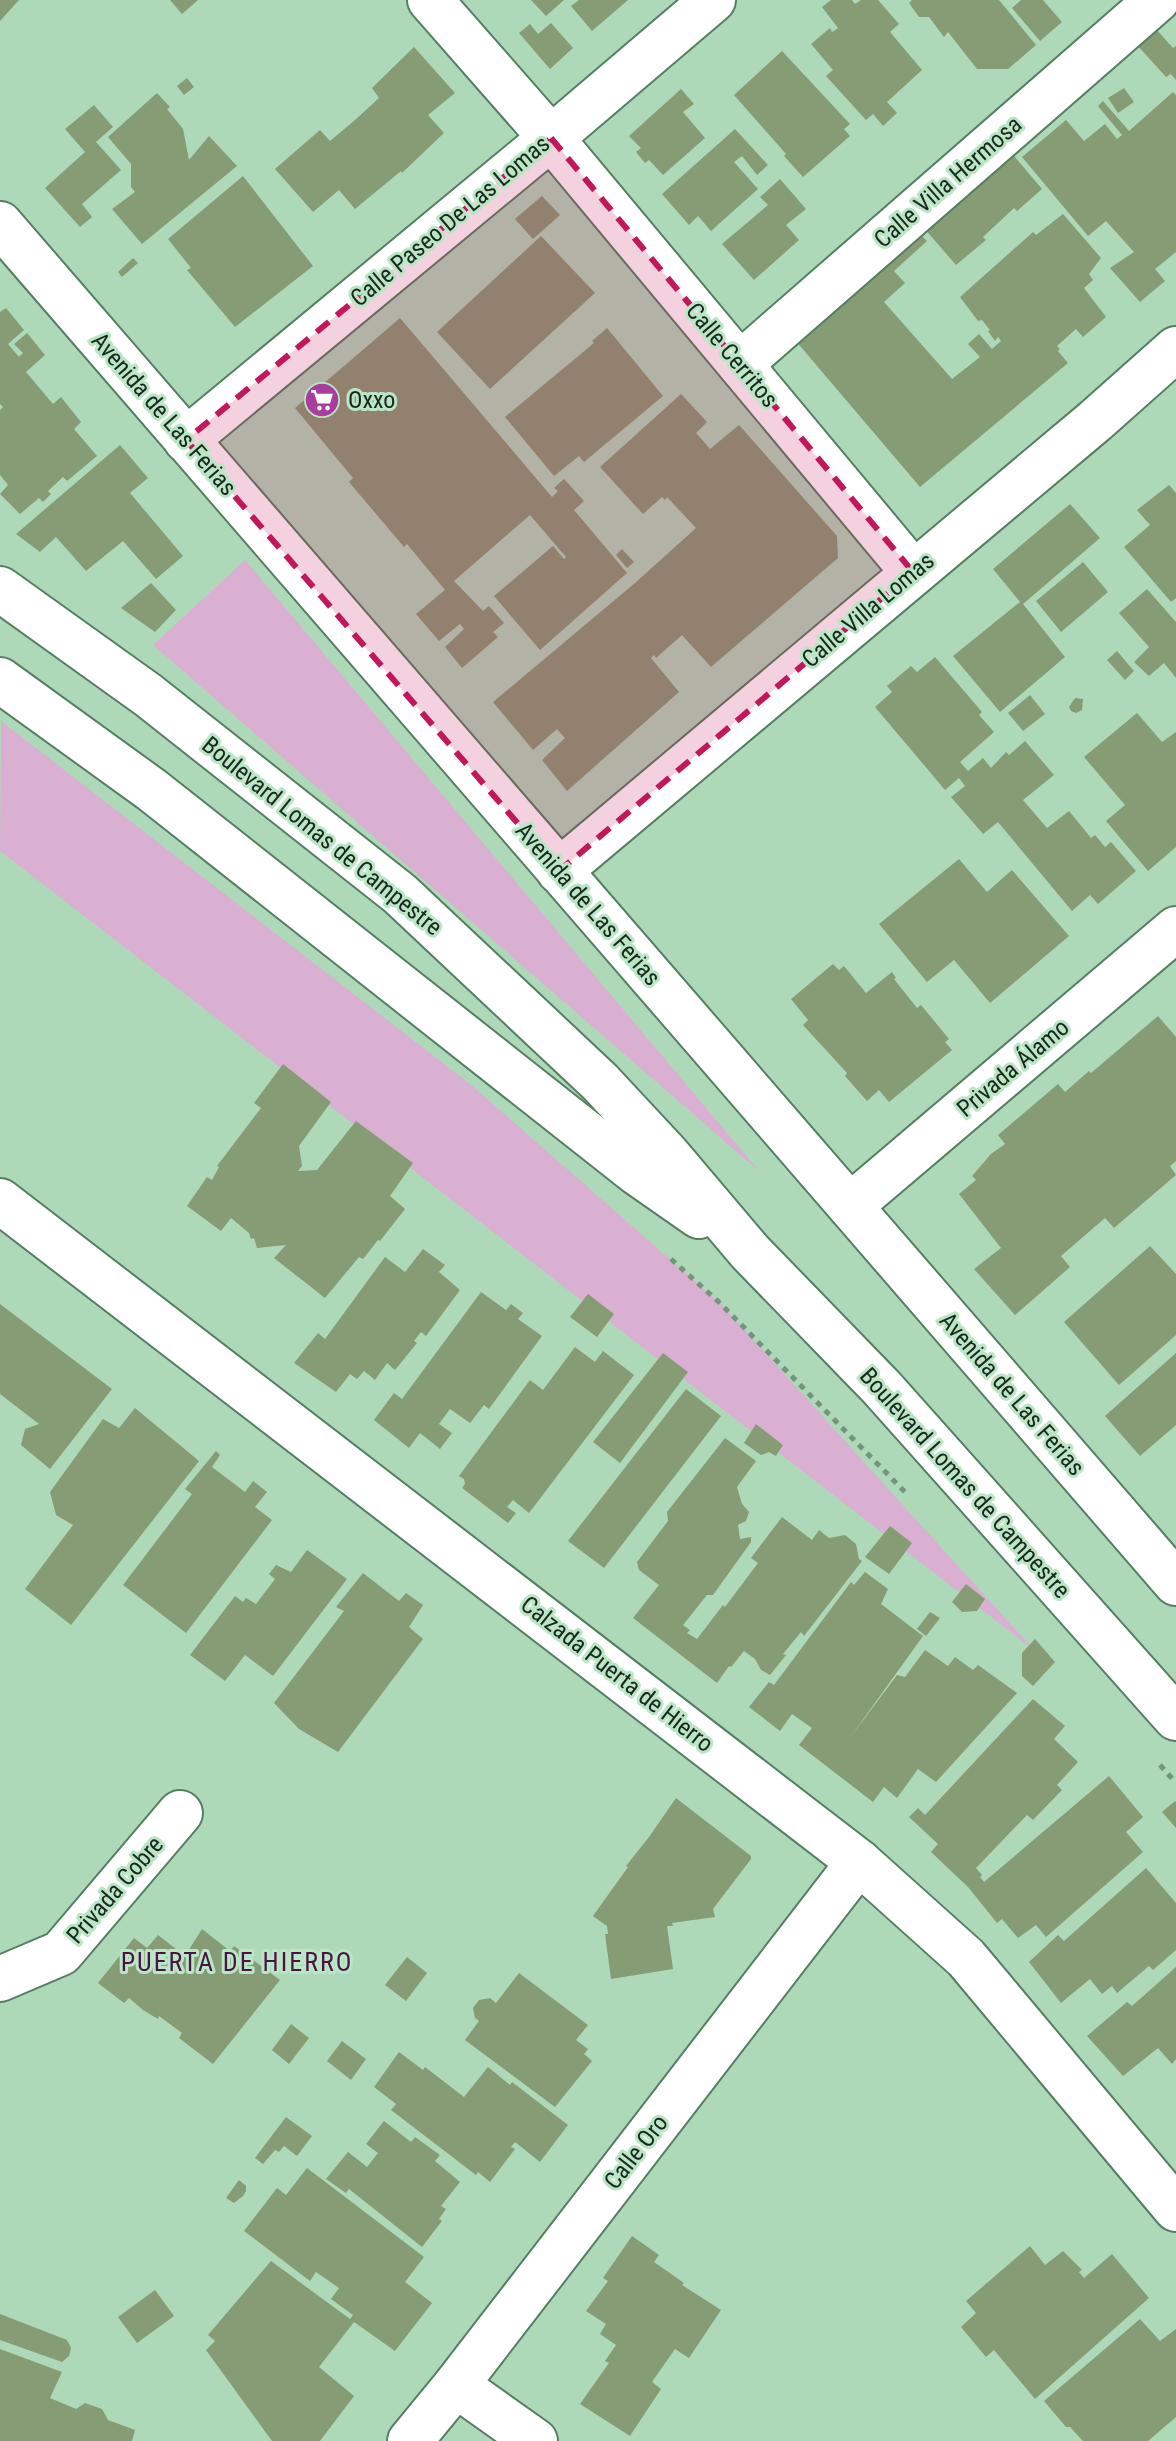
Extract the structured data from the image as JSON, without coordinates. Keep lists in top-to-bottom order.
{
  "streets": {
    "street": [
      "Calle Villa Hermosa",
      "Calle Paseo De Las Lomas",
      "Calle Cerritos",
      "Avenida de Las Ferias",
      "Calle Villa Lomas",
      "Boulevard Lomas de Campestre",
      "Privada Álamo",
      "Calzada Puerta de Hierro",
      "Privada Cobre",
      "Calle Oro"
    ]
  },
  "crossings": [
    ["Calle Villa Hermosa", "Calle Cerritos"],
    ["Calle Paseo De Las Lomas", "Calle Cerritos"],
    ["Calle Paseo De Las Lomas", "Avenida de Las Ferias"],
    ["Calle Cerritos", "Calle Villa Lomas"],
    ["Avenida de Las Ferias", "Calle Villa Lomas"],
    ["Avenida de Las Ferias", "Privada Álamo"],
    ["Calzada Puerta de Hierro", "Calle Oro"]
  ],
  "districts": ["PUERTA DE HIERRO"],
  "places": {
    "supermarket": ["Oxxo"]
  }
}
